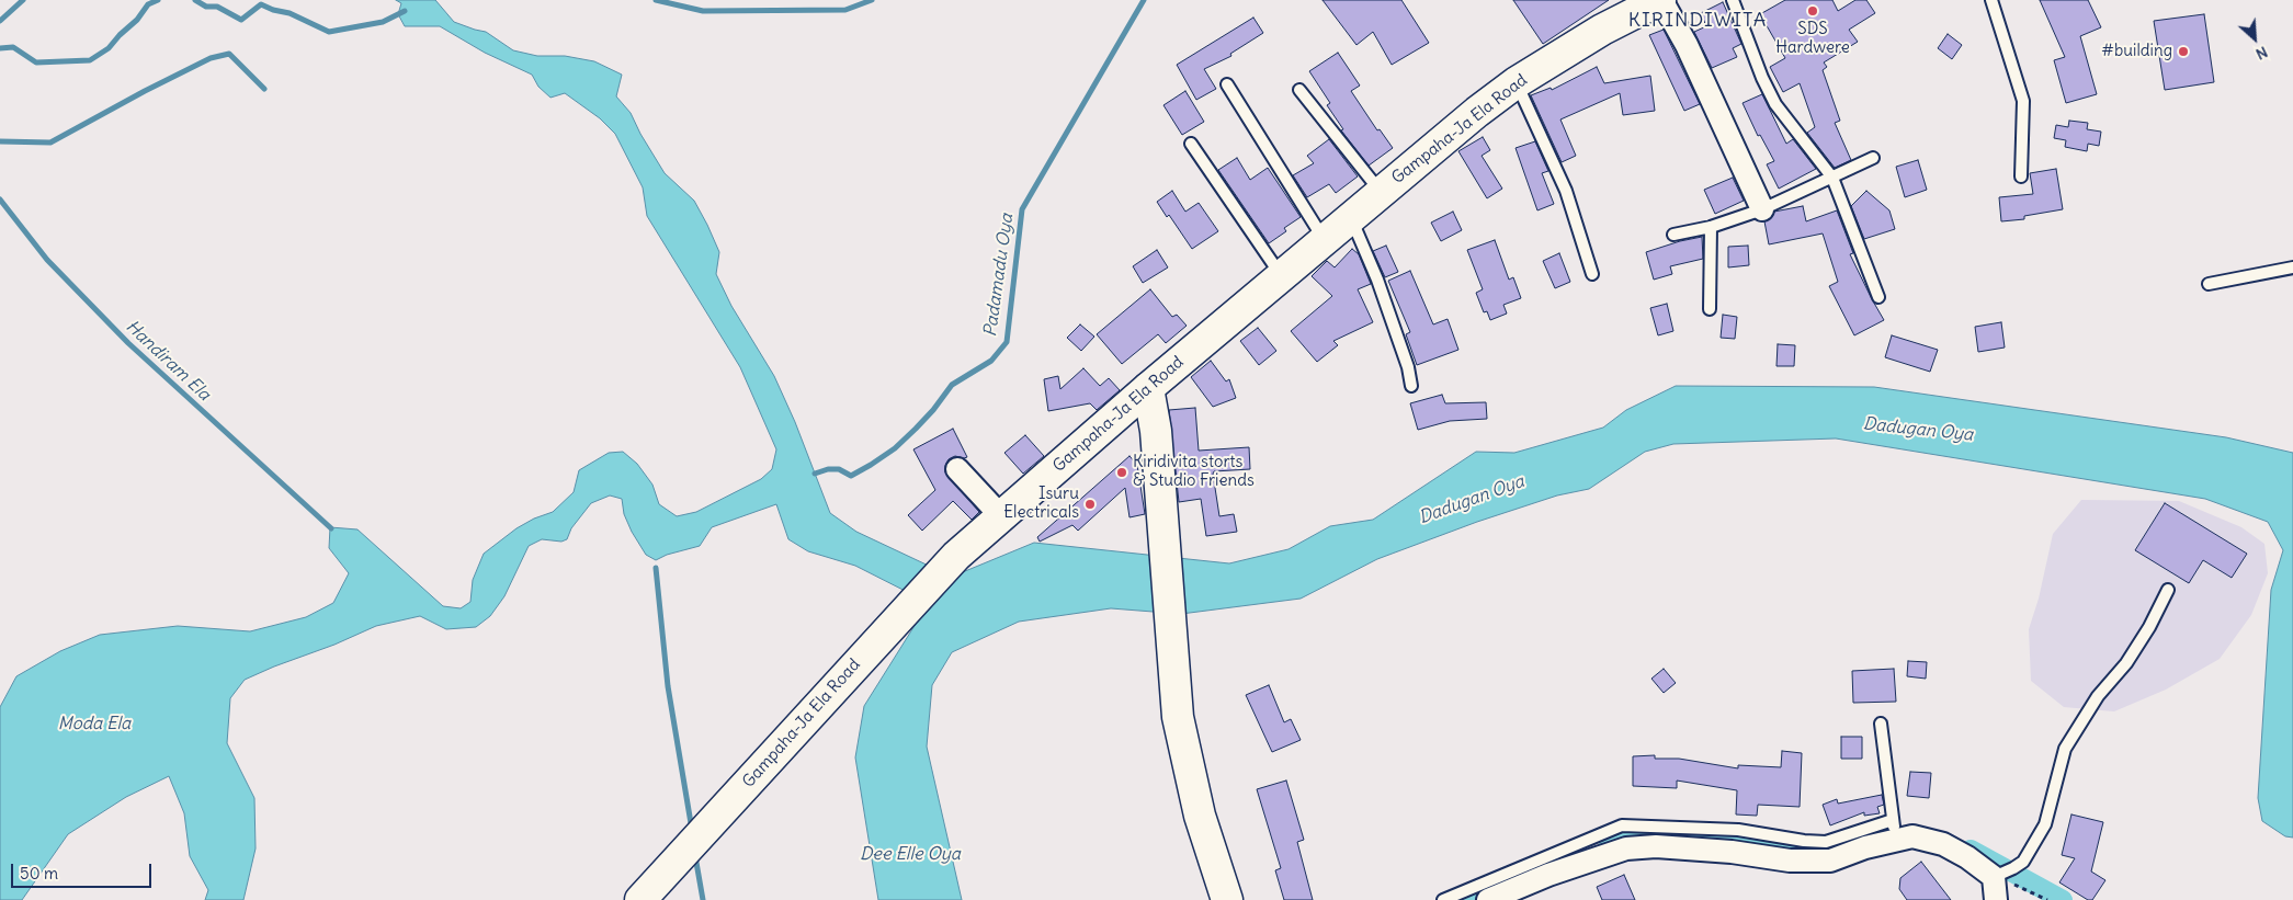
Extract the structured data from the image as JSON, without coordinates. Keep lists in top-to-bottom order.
{
  "streets": {
    "main road": ["Gampaha-Ja Ela Road"]
  },
  "districts": ["KIRINDIWITA"],
  "water": [
    "Padamadu Oya",
    "Handiram Ela",
    "Dadugan Oya",
    "Moda Ela",
    "Dee Elle Oya"
  ],
  "places": [
    "SDS Hardwere",
    "#building",
    "Kiridivita storts & Studio Friends",
    "Isuru Electricals"
  ],
  "scale_bar": "50 m",
  "north": "bottom right"
}
